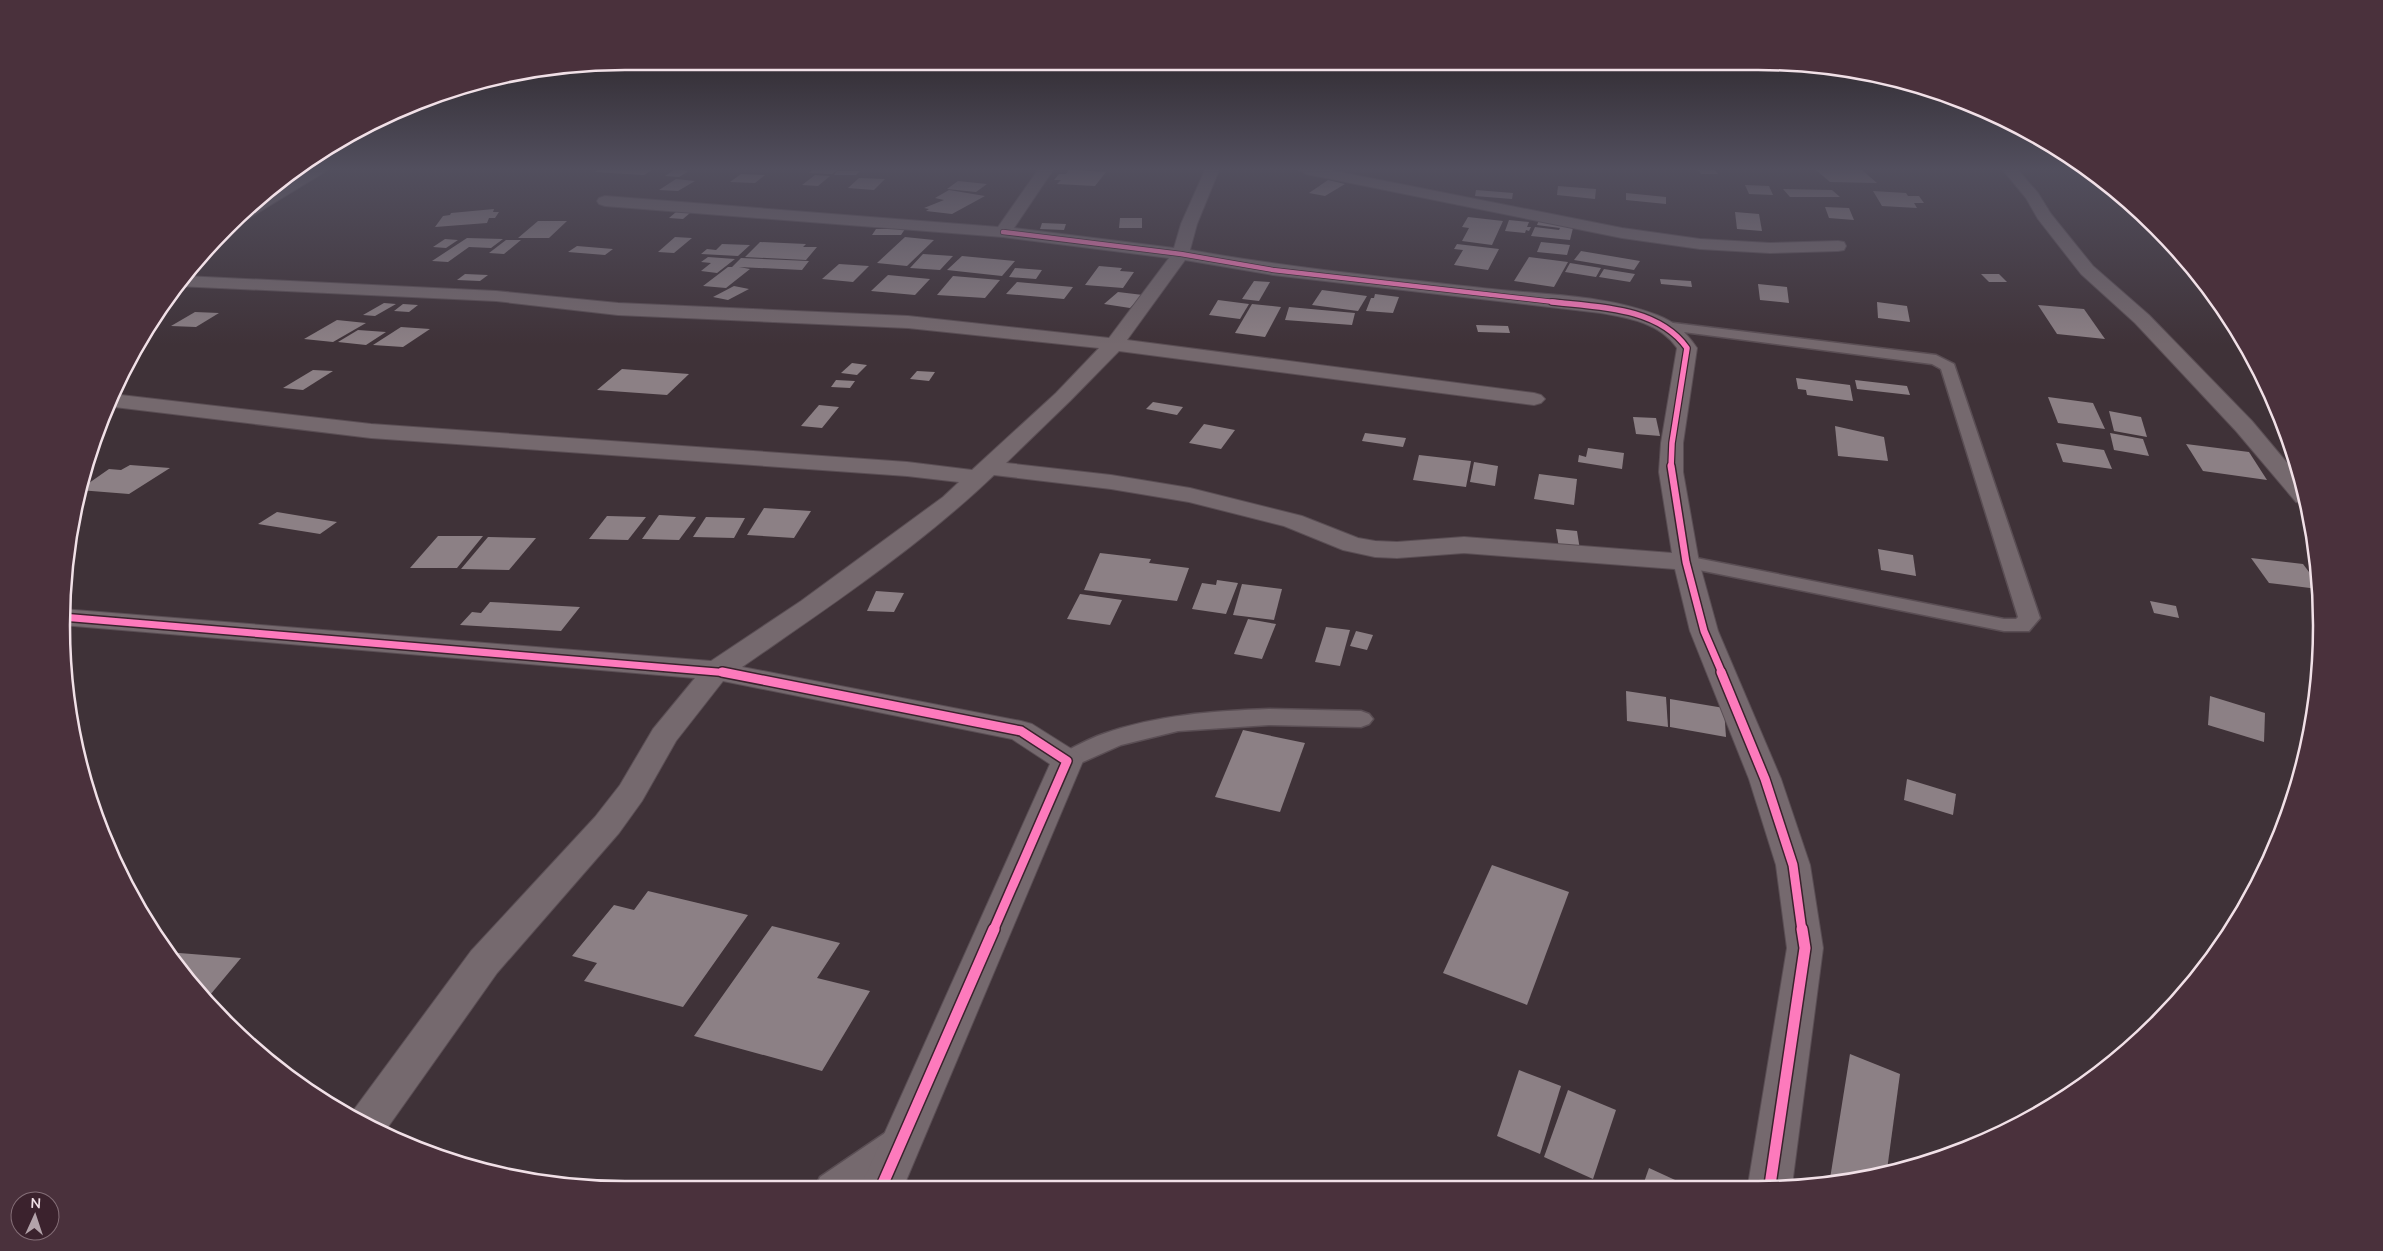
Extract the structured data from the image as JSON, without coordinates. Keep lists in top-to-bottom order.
{
  "north": "top"
}
